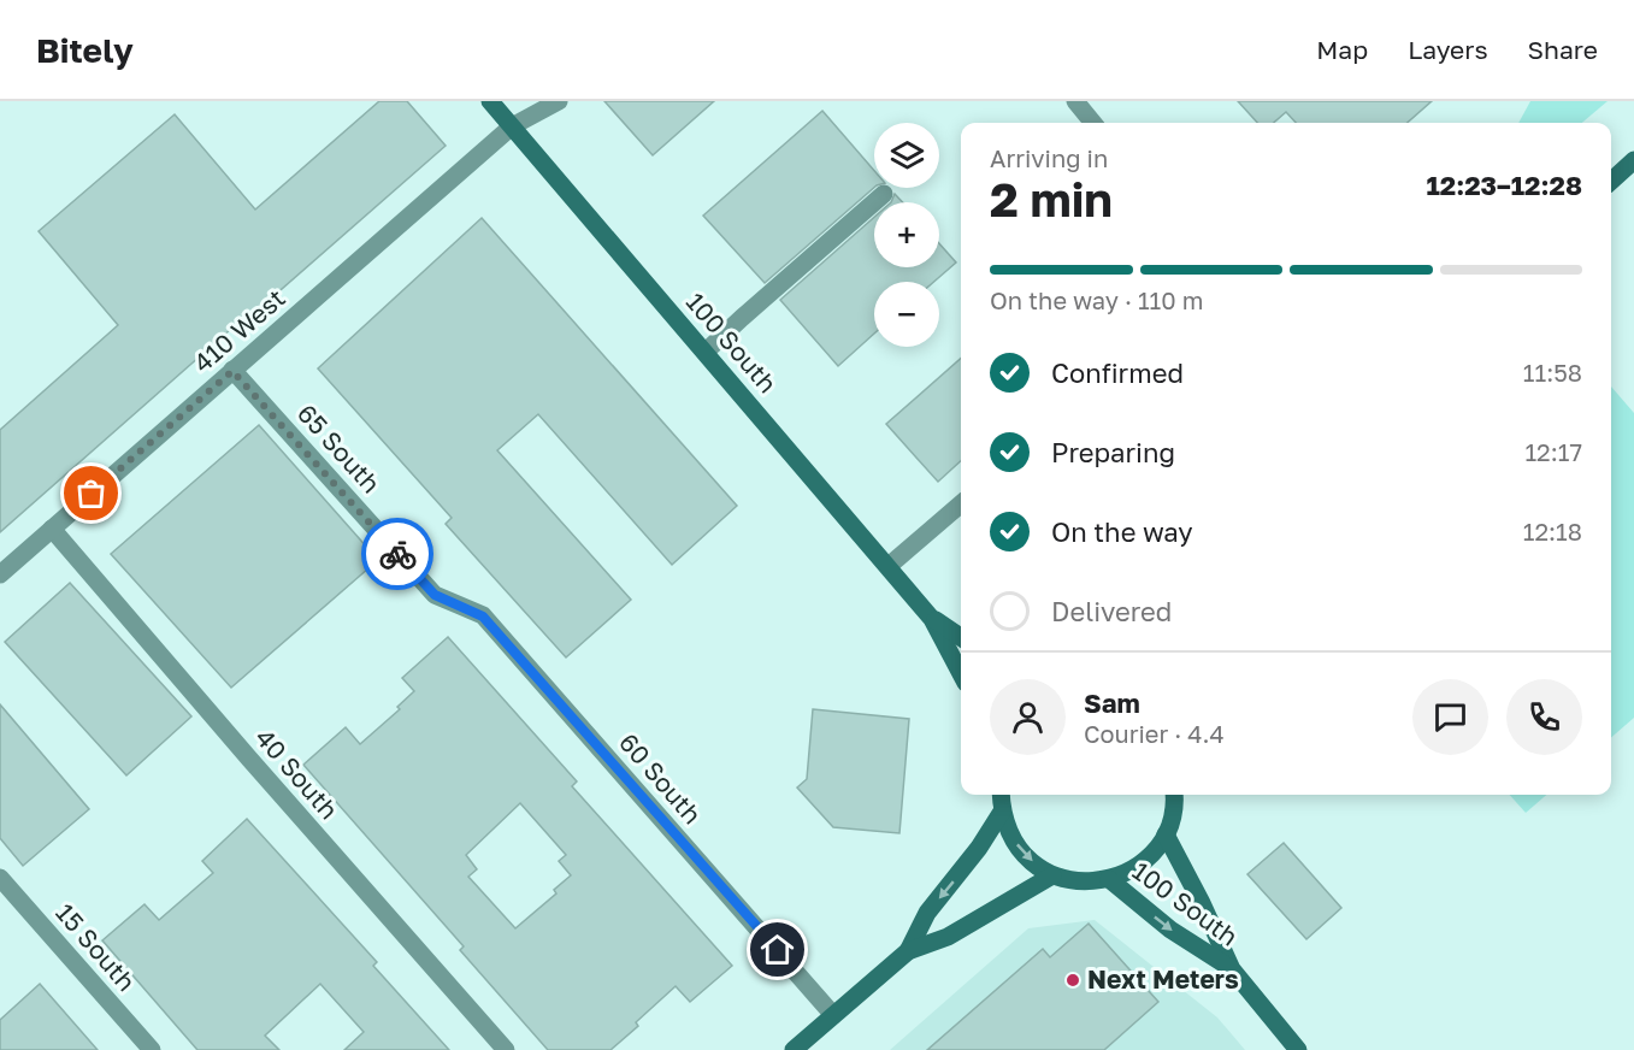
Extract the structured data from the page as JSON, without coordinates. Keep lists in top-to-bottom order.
{
  "streets": {
    "street": ["100 South"],
    "lane": [
      "410 West",
      "65 South",
      "40 South",
      "60 South",
      "15 South"
    ]
  },
  "crossings": [
    ["410 West", "100 South"],
    ["410 West", "65 South"],
    ["410 West", "40 South"],
    ["65 South", "60 South"]
  ],
  "places": ["Next Meters"],
  "page": {
    "header": "Bitely",
    "nav": ["Map", "Layers", "Share"],
    "map_buttons": ["+", "−"],
    "heading": ["2 min", "Arriving in", "12:23–12:28"],
    "panel": ["Sam", "Courier · 4.4"],
    "bar": "On the way · 110 m",
    "list": [
      ["Confirmed", "11:58"],
      ["Preparing", "12:17"],
      ["On the way", "12:18"],
      "Delivered"
    ]
  }
}
